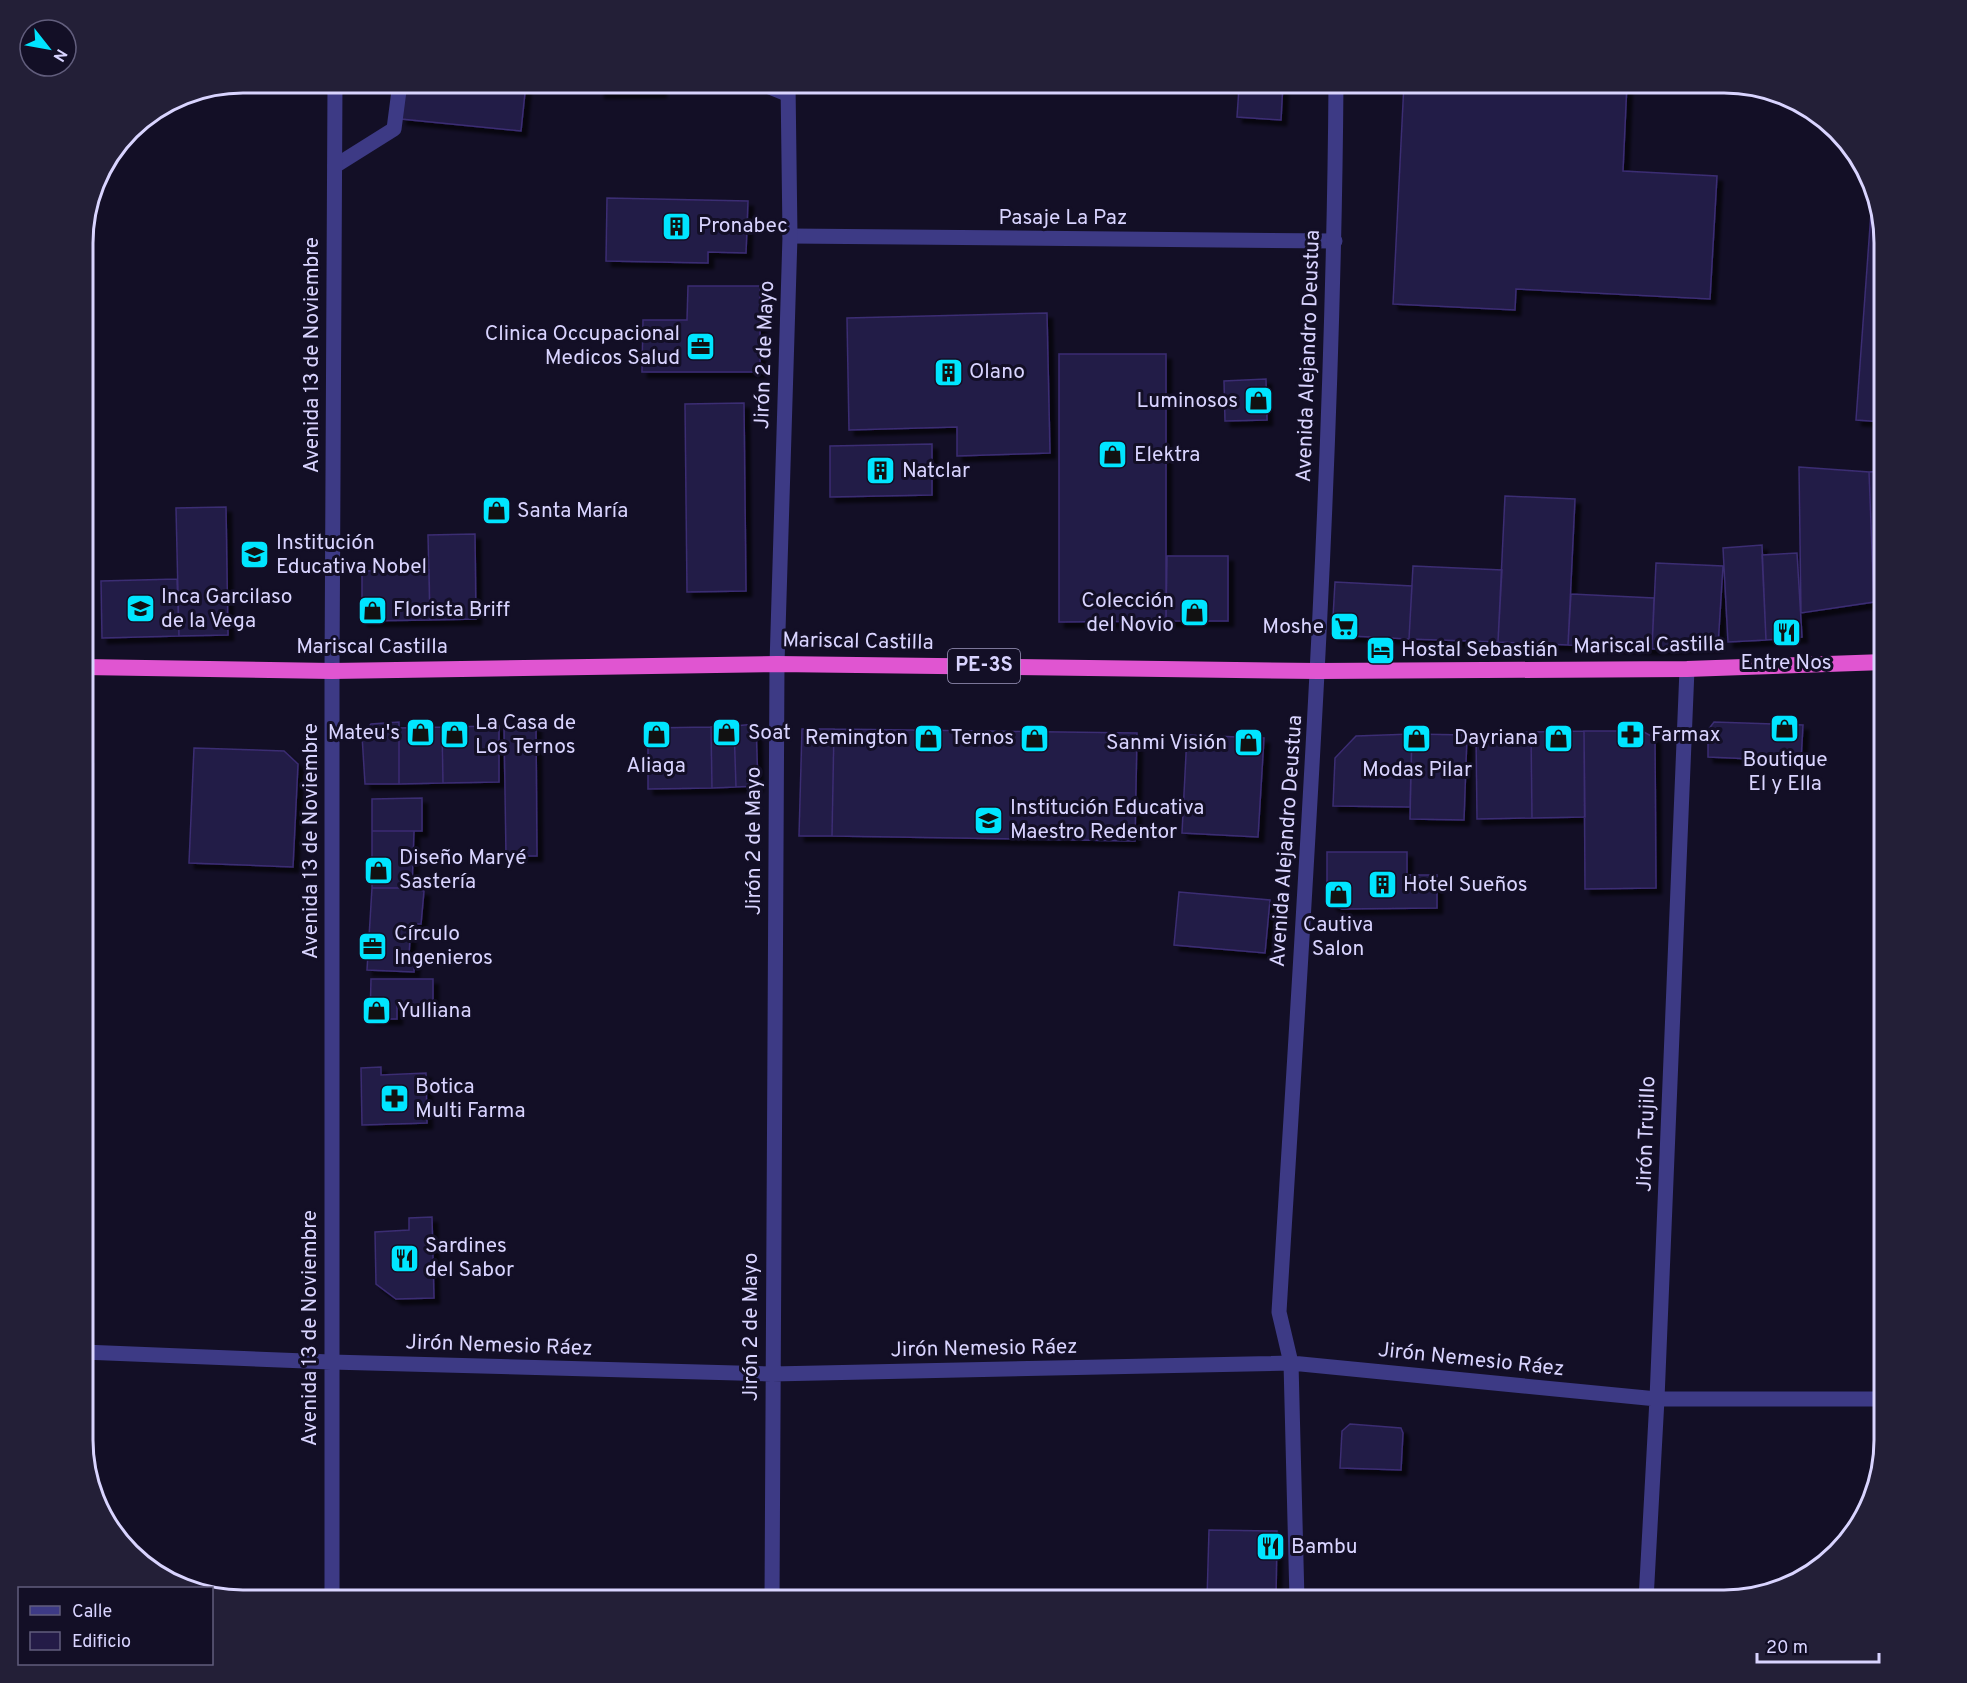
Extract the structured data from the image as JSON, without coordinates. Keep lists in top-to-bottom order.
{
  "streets": {
    "highway": ["Mariscal Castilla", "PE-3S"],
    "street": [
      "Pasaje La Paz",
      "Avenida 13 de Noviembre",
      "Jirón 2 de Mayo",
      "Avenida Alejandro Deustua",
      "Jirón Trujillo",
      "Jirón Nemesio Ráez"
    ]
  },
  "crossings": [
    ["Pasaje La Paz", "Jirón 2 de Mayo"],
    ["Pasaje La Paz", "Avenida Alejandro Deustua"],
    ["Avenida 13 de Noviembre", "Mariscal Castilla"],
    ["Avenida 13 de Noviembre", "Jirón Nemesio Ráez"],
    ["Jirón 2 de Mayo", "Mariscal Castilla"],
    ["Jirón 2 de Mayo", "Jirón Nemesio Ráez"],
    ["Avenida Alejandro Deustua", "Mariscal Castilla"],
    ["Avenida Alejandro Deustua", "Jirón Nemesio Ráez"],
    ["Mariscal Castilla", "Jirón Trujillo"],
    ["Jirón Trujillo", "Jirón Nemesio Ráez"]
  ],
  "places": {
    "building": [
      "Pronabec",
      "Olano",
      "Natclar",
      "Hotel Sueños"
    ],
    "office": ["Clinica Occupacional Medicos Salud", "Círculo Ingenieros"],
    "shop": [
      "Luminosos",
      "Elektra",
      "Santa María",
      "Florista Briff",
      "Colección del Novio",
      "Boutique El y Ella",
      "Mateu's",
      "Soat",
      "La Casa de Los Ternos",
      "Aliaga",
      "Remington",
      "Ternos",
      "Dayriana",
      "Modas Pilar",
      "Sanmi Visión",
      "Diseño Maryé Sastería",
      "Cautiva Salon",
      "Yulliana"
    ],
    "school or university": ["Institución Educativa Nobel", "Inca Garcilaso de la Vega", "Institución Educativa Maestro Redentor"],
    "supermarket": ["Moshe"],
    "restaurant": ["Entre Nos", "Sardines del Sabor", "Bambu"],
    "hotel": ["Hostal Sebastián"],
    "pharmacy": ["Farmax", "Botica Multi Farma"]
  },
  "legend": ["Calle", "Edificio"],
  "scale_bar": "20 m",
  "north": "bottom right"
}
